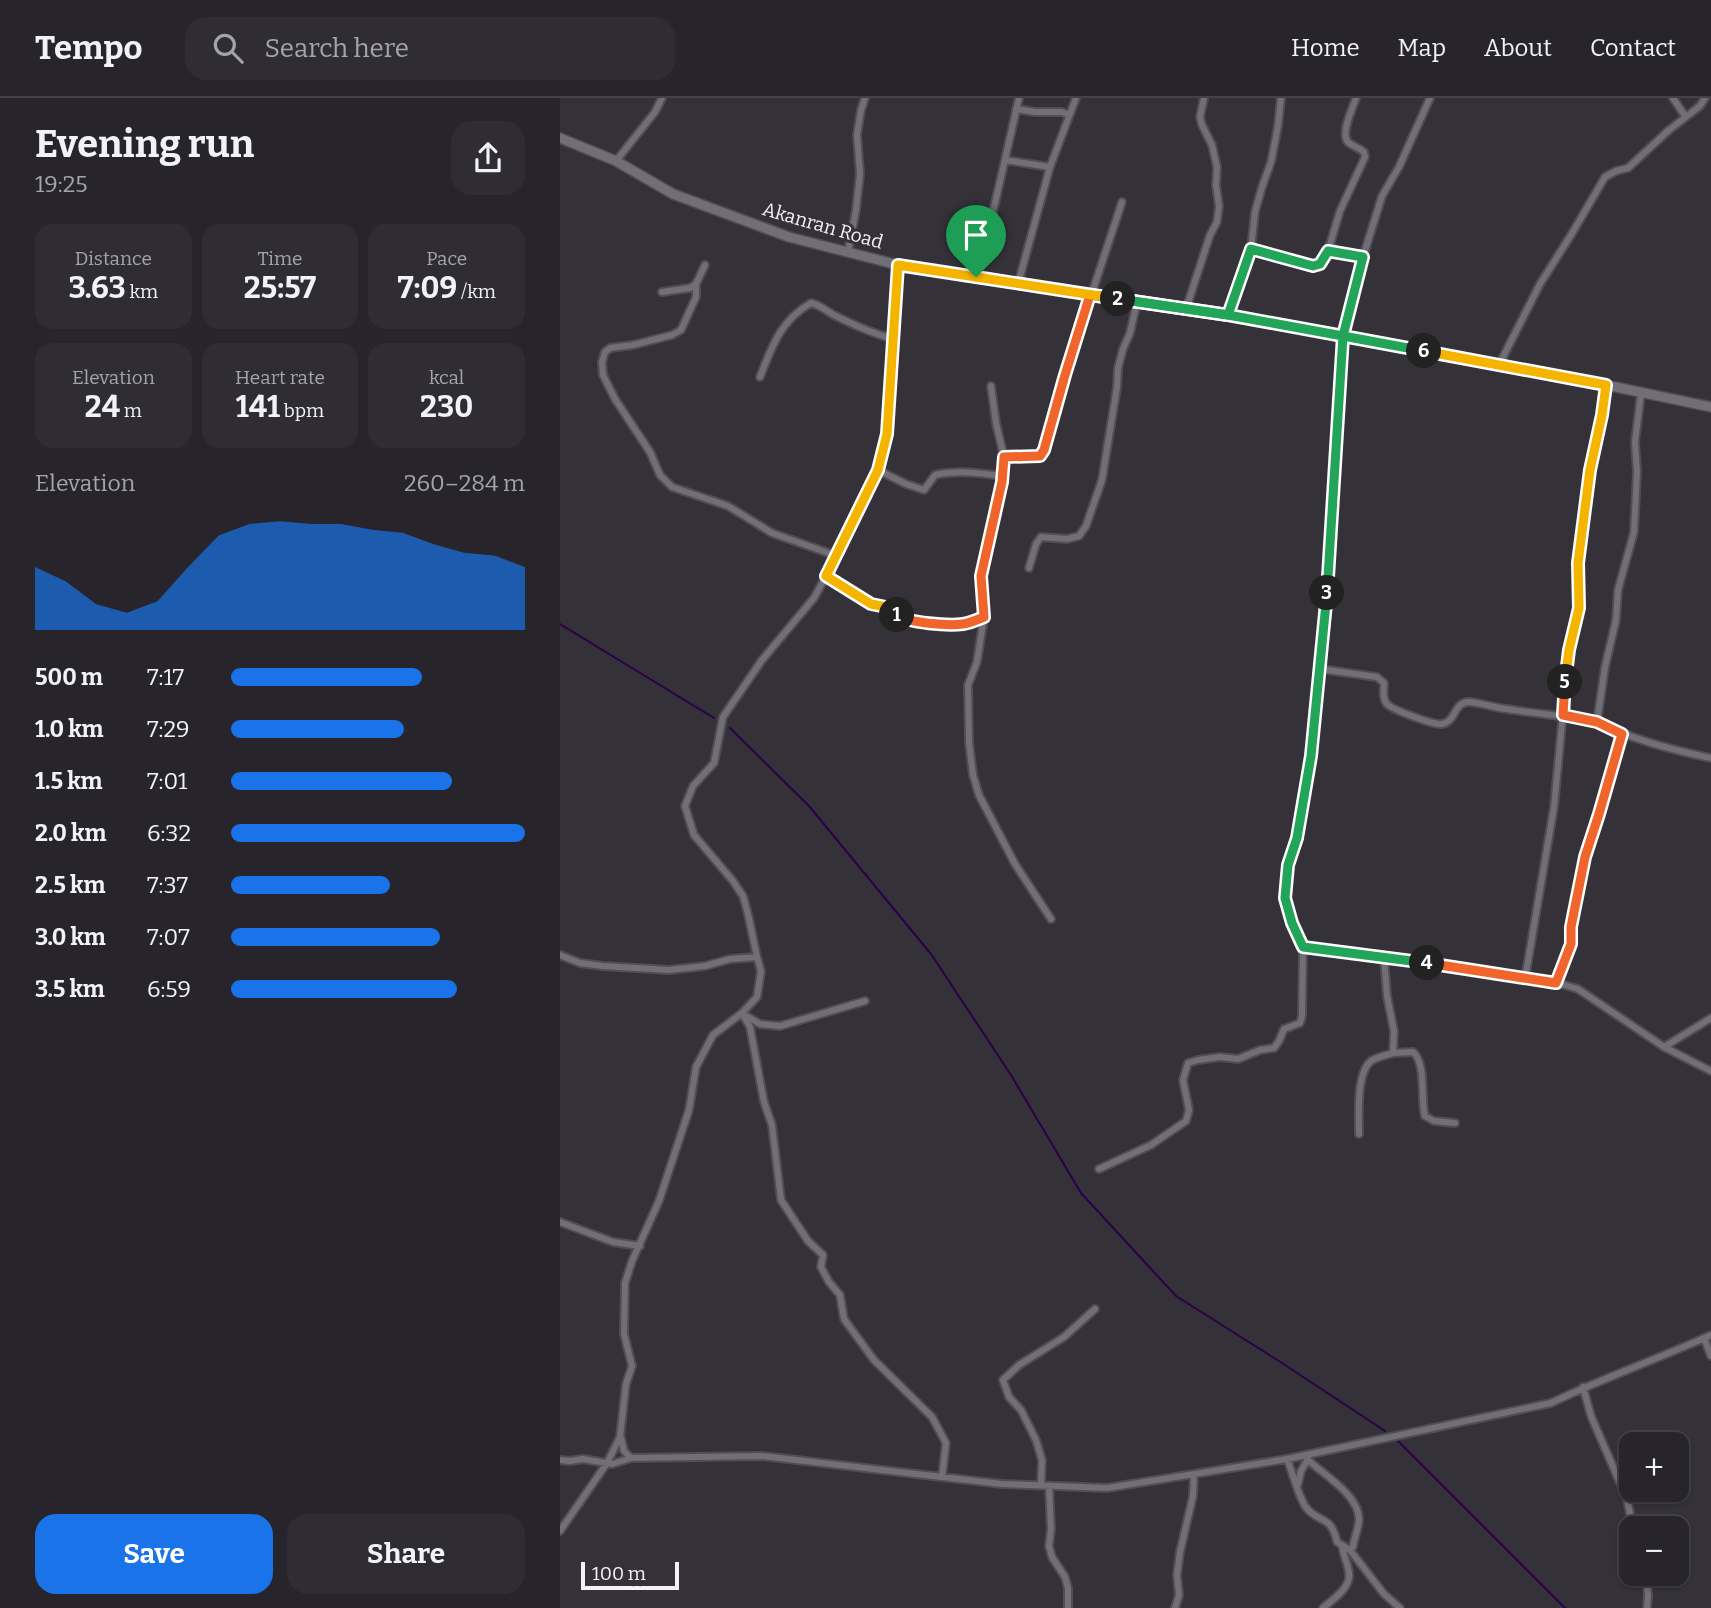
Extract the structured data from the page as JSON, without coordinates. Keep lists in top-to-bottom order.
{
  "streets": {
    "main road": ["Akanran Road"]
  },
  "scale_bar": "100 m",
  "page": {
    "header": "Tempo",
    "search": "Search here",
    "nav": [
      "Home",
      "Map",
      "About",
      "Contact"
    ],
    "heading": ["Evening run", "19:25"],
    "stats": [
      ["Distance", "3.63 km"],
      ["Time", "25:57"],
      ["Pace", "7:09 /km"],
      ["Elevation", "24 m"],
      ["Heart rate", "141 bpm"],
      ["kcal", "230"]
    ],
    "pins": [
      "2",
      "6",
      "3",
      "1",
      "5",
      "4"
    ],
    "chart": ["Elevation", "260–284 m"],
    "list": [
      {
        "name": "500 m",
        "note": "7:17"
      },
      {
        "name": "1.0 km",
        "note": "7:29"
      },
      {
        "name": "1.5 km",
        "note": "7:01"
      },
      {
        "name": "2.0 km",
        "note": "6:32"
      },
      {
        "name": "2.5 km",
        "note": "7:37"
      },
      {
        "name": "3.0 km",
        "note": "7:07"
      },
      {
        "name": "3.5 km",
        "note": "6:59"
      }
    ],
    "map_buttons": ["+", "−"],
    "buttons": ["Save", "Share"],
    "scale": "100 m"
  }
}
